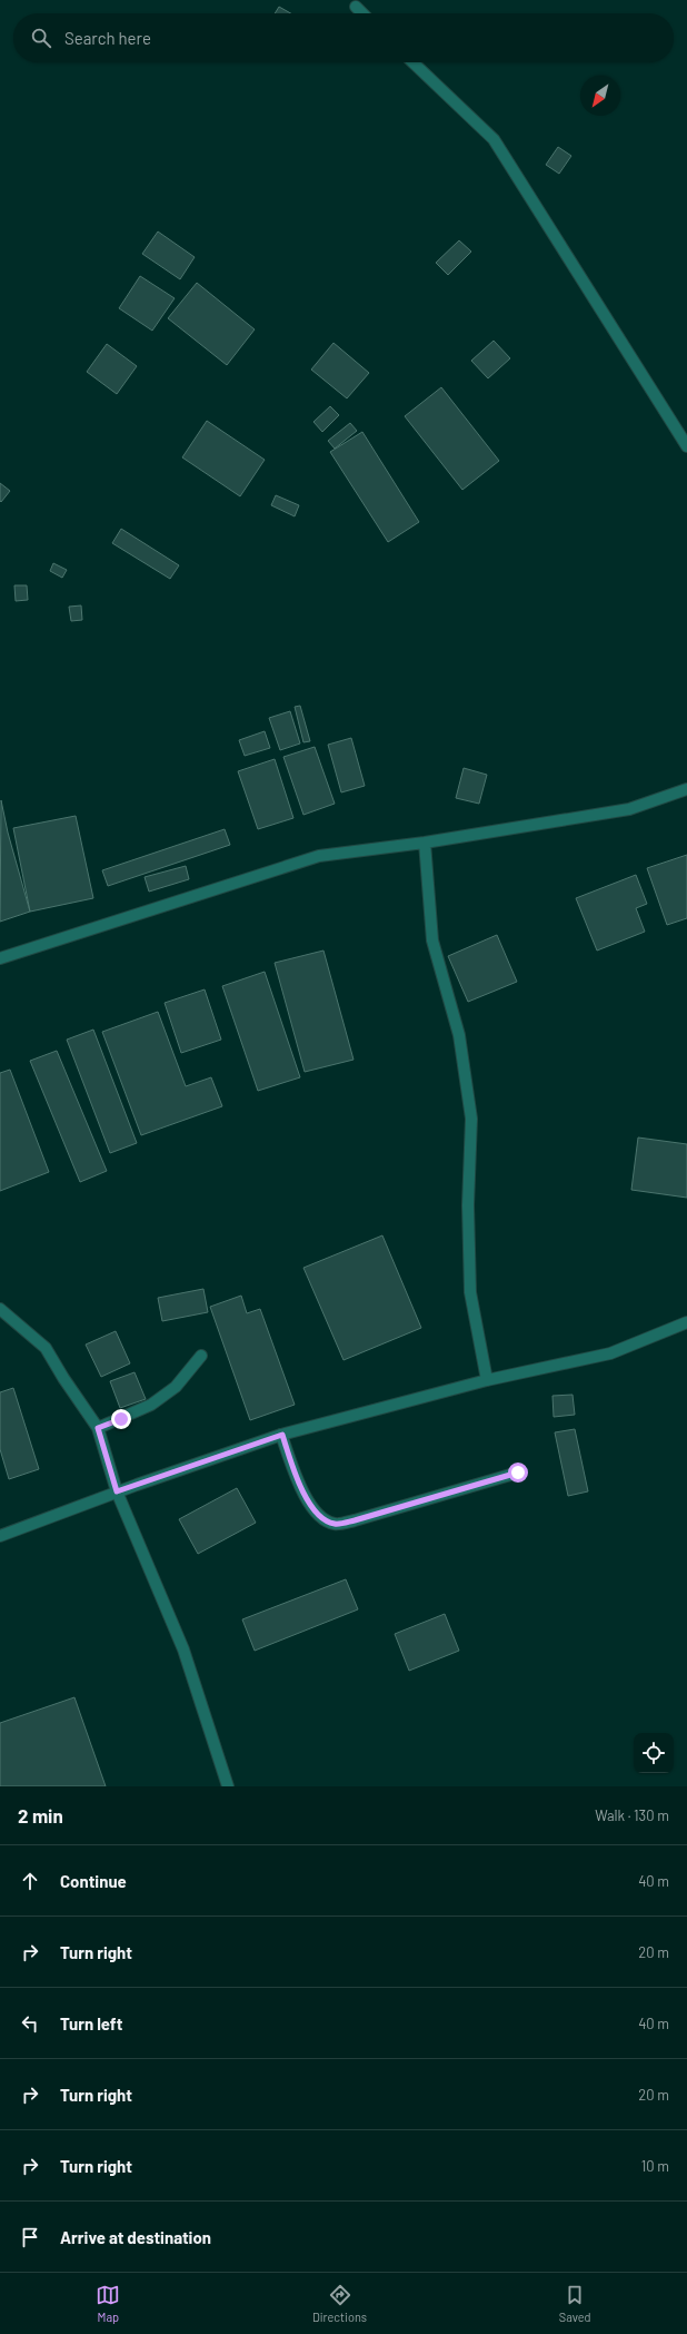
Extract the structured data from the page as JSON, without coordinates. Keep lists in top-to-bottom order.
{
  "north": "bottom left",
  "page": {
    "search": "Search here",
    "heading": ["2 min", "Walk · 130 m"],
    "list": [
      ["Continue", "40 m"],
      ["Turn right", "20 m"],
      ["Turn left", "40 m"],
      ["Turn right", "20 m"],
      ["Turn right", "10 m"],
      "Arrive at destination"
    ],
    "nav": ["Map", "Directions", "Saved"]
  }
}
